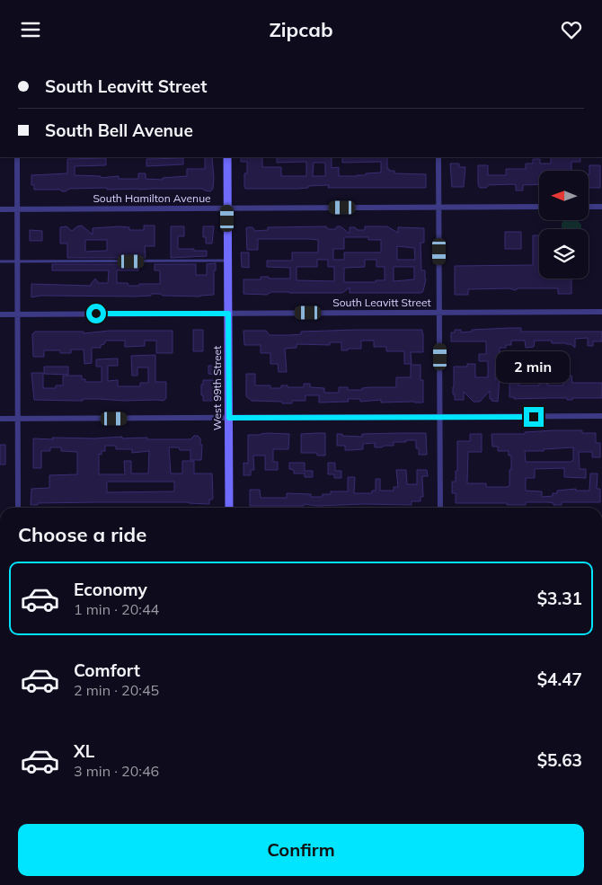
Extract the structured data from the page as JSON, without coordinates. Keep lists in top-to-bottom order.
{
  "streets": {
    "street": ["South Hamilton Avenue", "South Leavitt Street", "West 99th Street"]
  },
  "crossings": [
    ["South Hamilton Avenue", "West 99th Street"],
    ["South Leavitt Street", "West 99th Street"]
  ],
  "north": "left",
  "page": {
    "header": "Zipcab",
    "banner": ["South Leavitt Street", "South Bell Avenue"],
    "bubble": "2 min",
    "heading": "Choose a ride",
    "list": [
      {
        "name": "Economy",
        "note": "1 min · 20:44",
        "value": "$3.31"
      },
      {
        "name": "Comfort",
        "note": "2 min · 20:45",
        "value": "$4.47"
      },
      {
        "name": "XL",
        "note": "3 min · 20:46",
        "value": "$5.63"
      }
    ],
    "buttons": "Confirm"
  }
}
